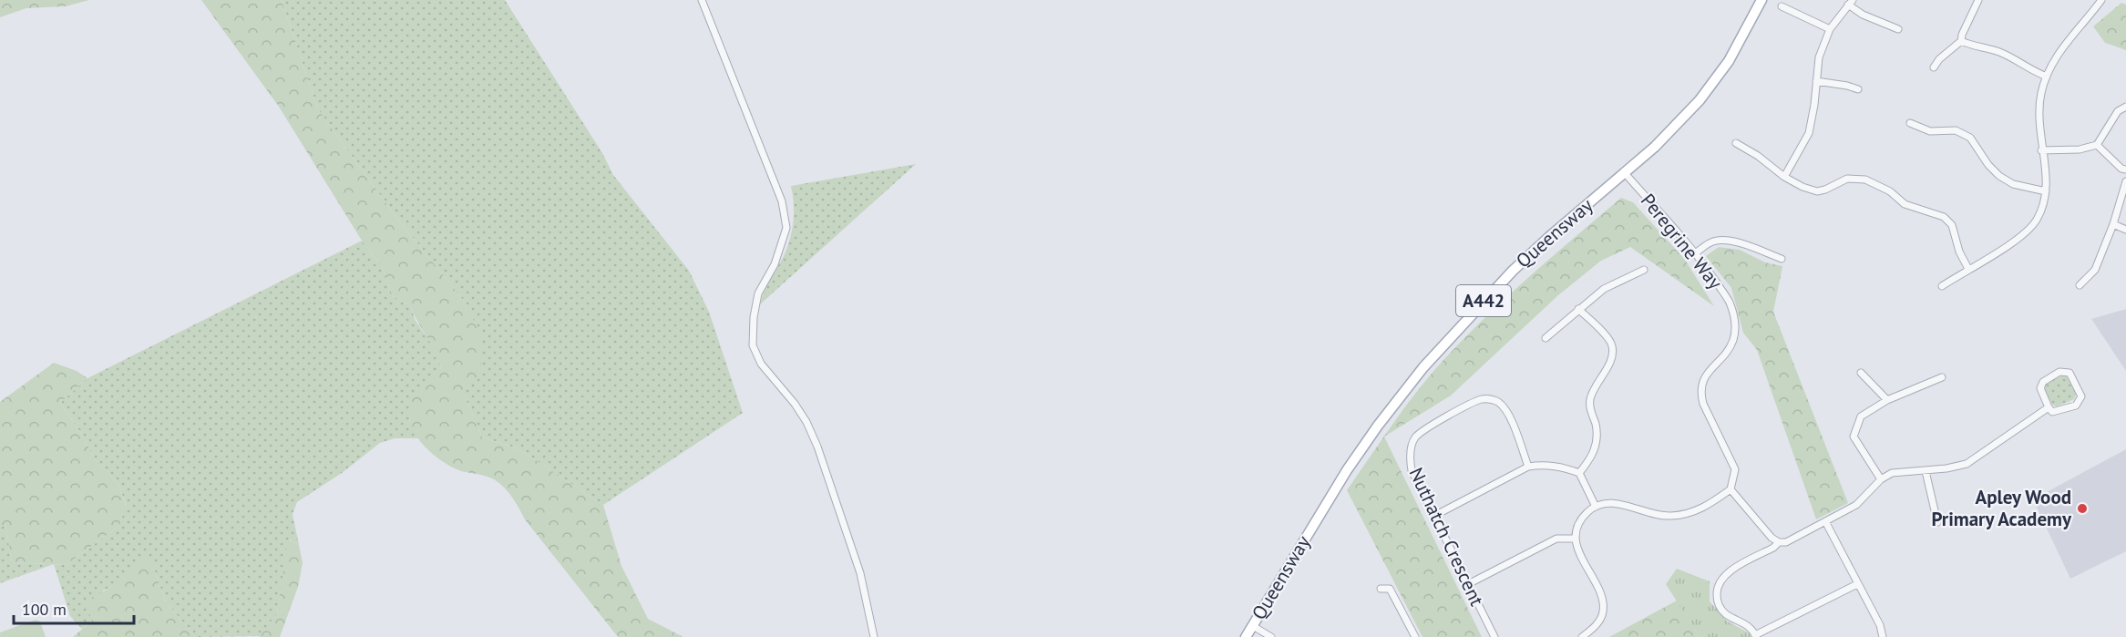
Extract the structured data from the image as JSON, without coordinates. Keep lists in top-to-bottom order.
{
  "streets": {
    "main road": ["Queensway", "A442"],
    "street": ["Peregrine Way", "Nuthatch Crescent"]
  },
  "crossings": [
    ["Queensway", "Peregrine Way"]
  ],
  "places": ["Apley Wood Primary Academy"],
  "scale_bar": "100 m"
}
